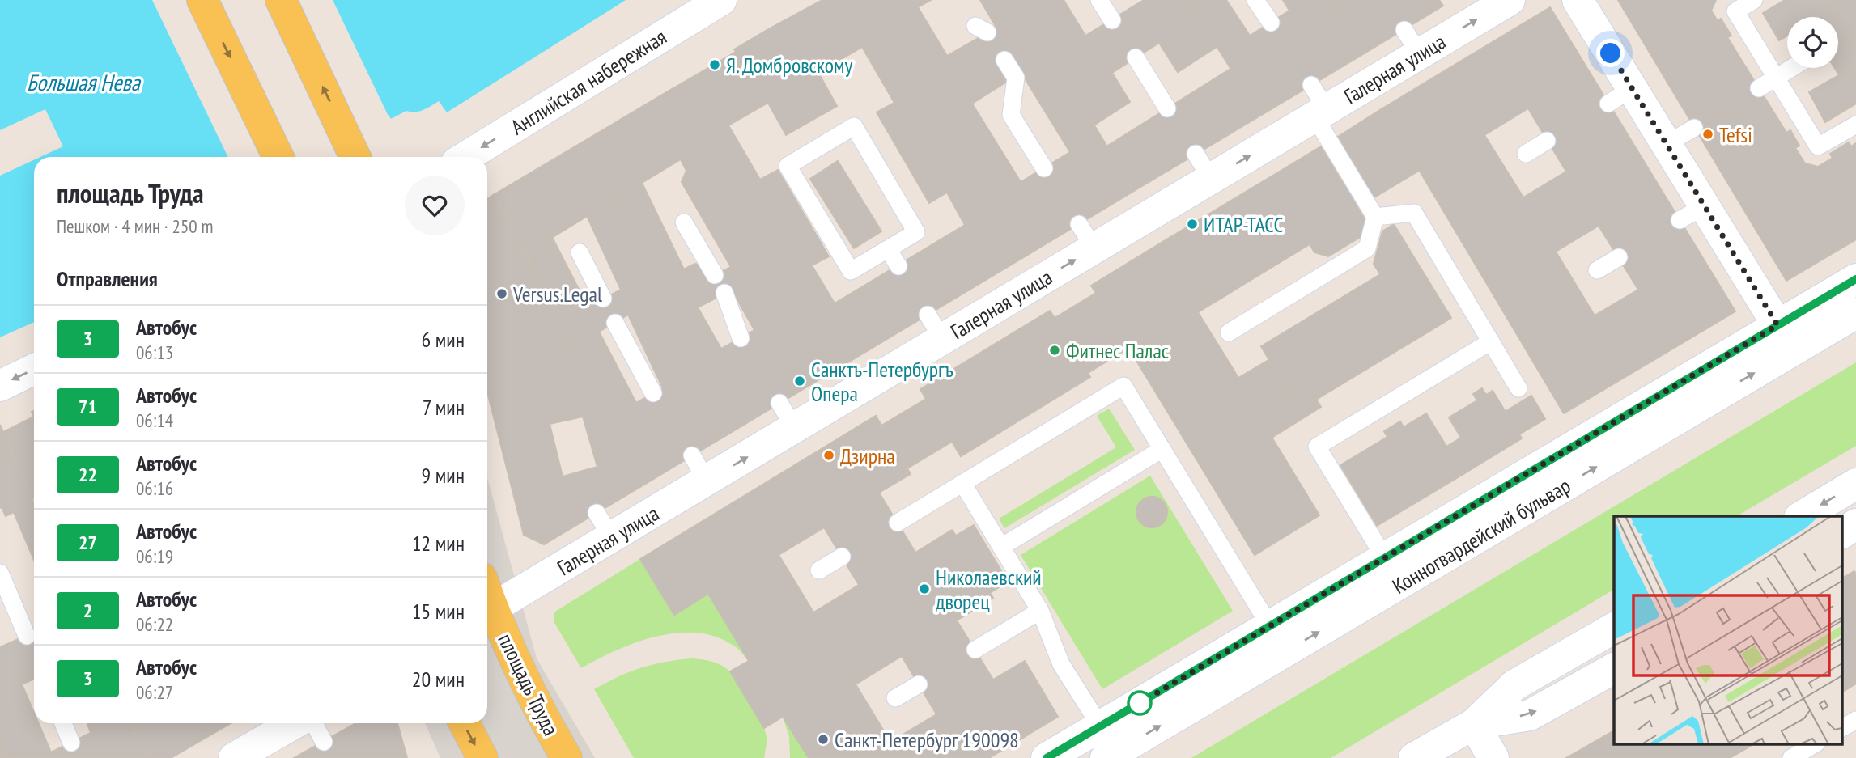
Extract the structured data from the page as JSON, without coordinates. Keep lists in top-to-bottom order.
{
  "streets": {
    "main road": ["площадь Труда"],
    "street": ["Галерная улица", "Английская набережная", "Конногвардейский бульвар"]
  },
  "crossings": [
    ["Галерная улица", "площадь Труда"]
  ],
  "one_way": ["Галерная улица", "Английская набережная"],
  "water": ["Большая Нева"],
  "places": [
    "Я. Домбровскому",
    "Tefsi",
    "ИТАР-ТАСС",
    "Versus.Legal",
    "Фитнес Палас",
    "Санктъ-Петербургъ Опера",
    "Дзирна",
    "Николаевский дворец",
    "Санкт-Петербург 190098"
  ],
  "lines": ["bus line 3"],
  "page": {
    "heading": [
      ["площадь Труда", "Пешком · 4 мин · 250 m"],
      "Отправления"
    ],
    "list": [
      {
        "mark": "3",
        "name": "Автобус",
        "note": "06:13",
        "value": "6 мин"
      },
      {
        "mark": "71",
        "name": "Автобус",
        "note": "06:14",
        "value": "7 мин"
      },
      {
        "mark": "22",
        "name": "Автобус",
        "note": "06:16",
        "value": "9 мин"
      },
      {
        "mark": "27",
        "name": "Автобус",
        "note": "06:19",
        "value": "12 мин"
      },
      {
        "mark": "2",
        "name": "Автобус",
        "note": "06:22",
        "value": "15 мин"
      },
      {
        "mark": "3",
        "name": "Автобус",
        "note": "06:27",
        "value": "20 мин"
      }
    ]
  }
}
